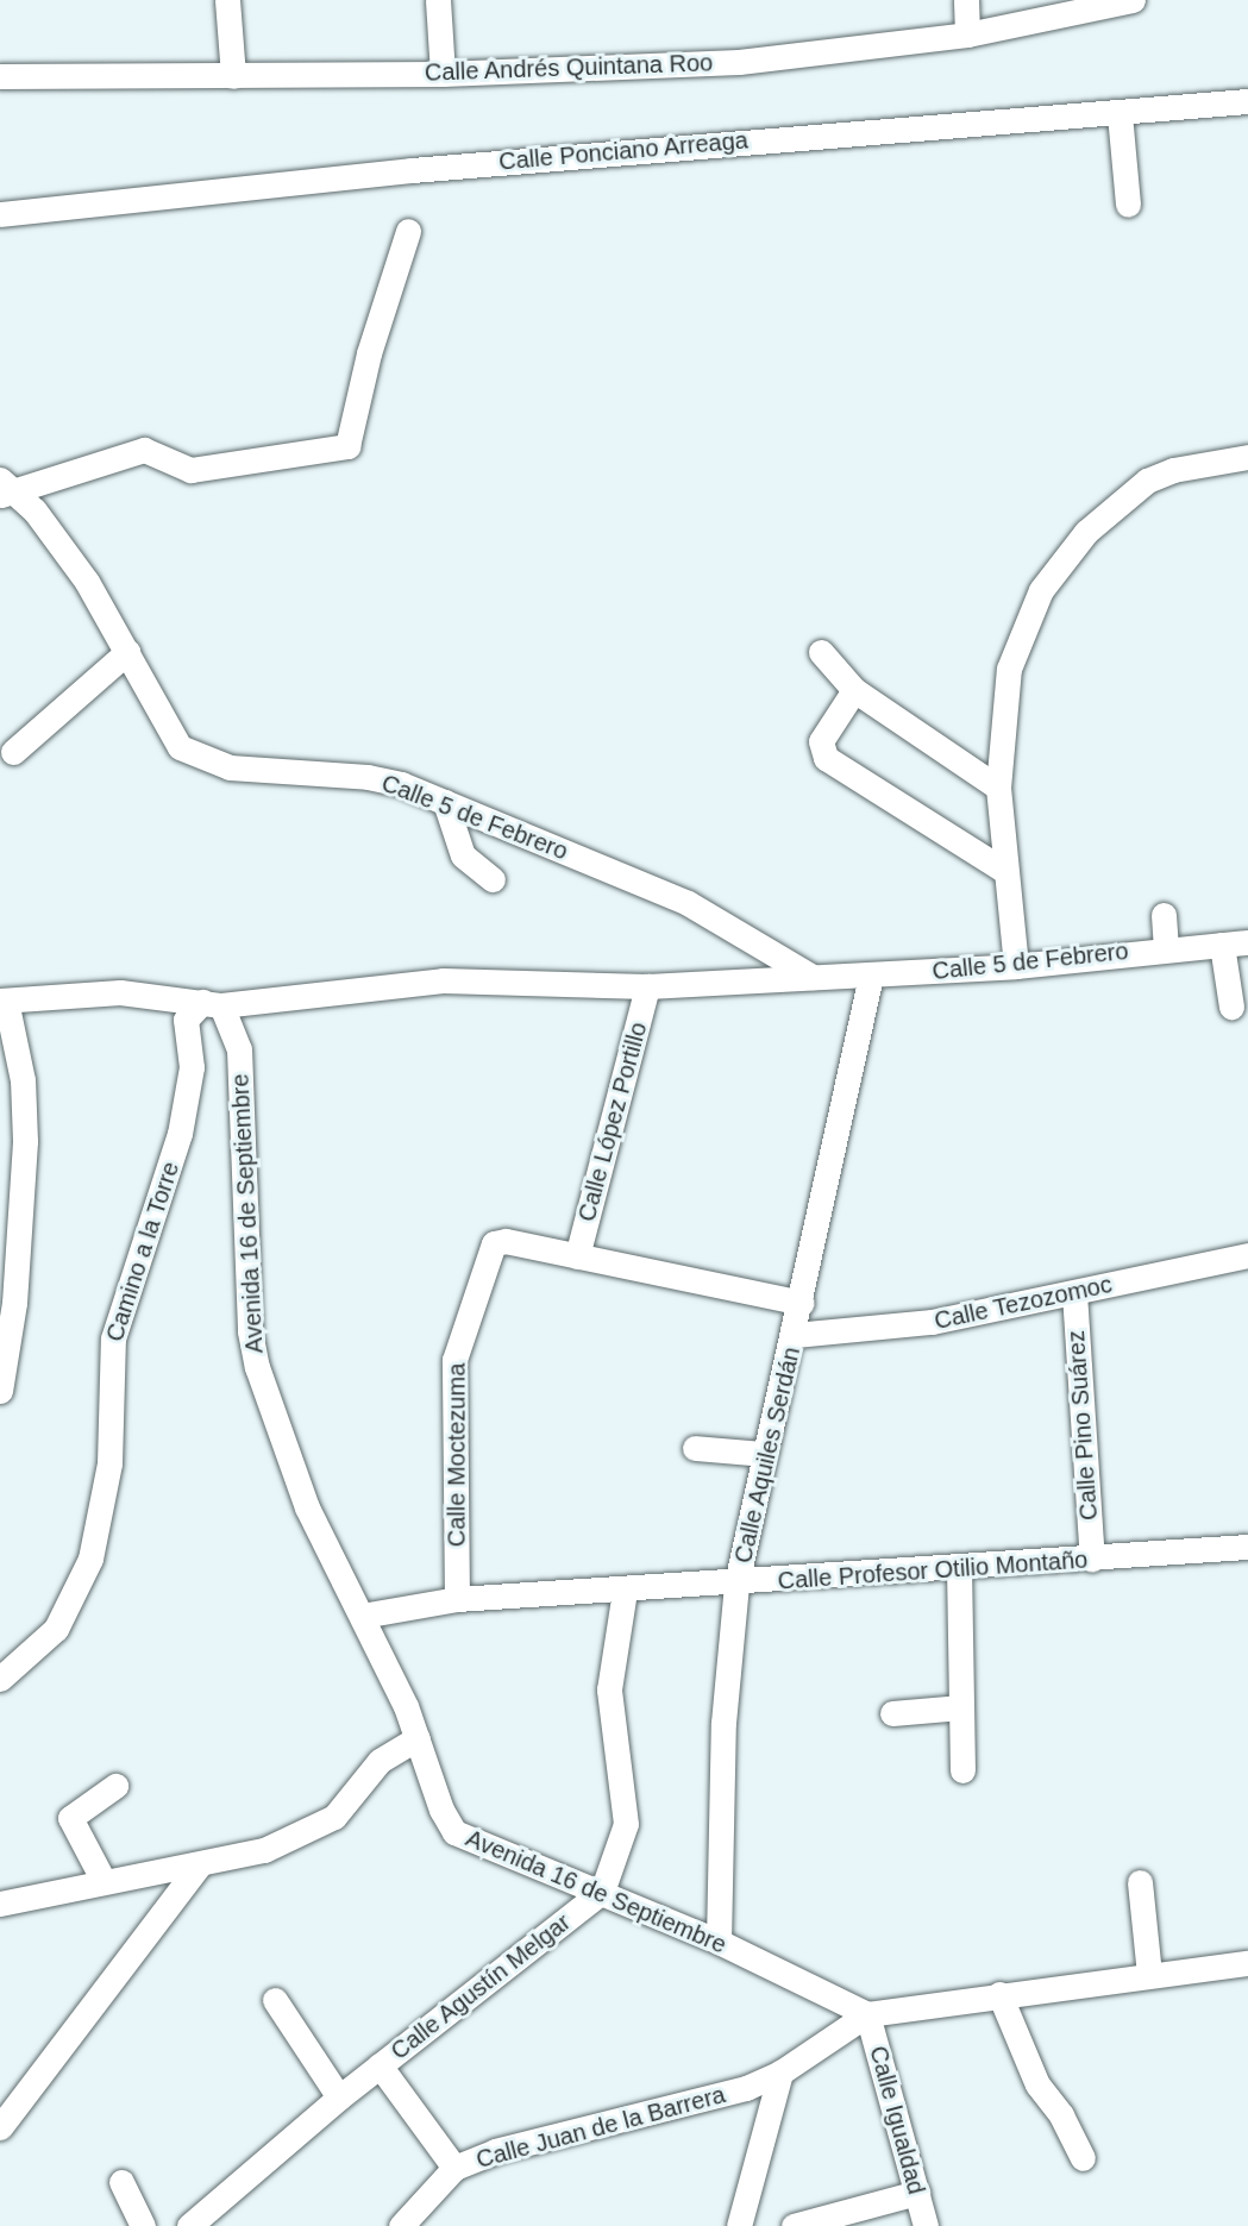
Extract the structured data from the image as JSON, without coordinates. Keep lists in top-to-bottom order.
{
  "streets": {
    "street": [
      "Calle Andrés Quintana Roo",
      "Calle Ponciano Arreaga",
      "Calle 5 de Febrero",
      "Calle López Portillo",
      "Avenida 16 de Septiembre",
      "Camino a la Torre",
      "Calle Tezozomoc",
      "Calle Pino Suárez",
      "Calle Moctezuma",
      "Calle Aquiles Serdán",
      "Calle Profesor Otilio Montaño",
      "Calle Agustín Melgar",
      "Calle Igualdad",
      "Calle Juan de la Barrera"
    ]
  },
  "crossings": [
    ["Calle 5 de Febrero", "Calle López Portillo"],
    ["Calle 5 de Febrero", "Avenida 16 de Septiembre"],
    ["Calle 5 de Febrero", "Camino a la Torre"],
    ["Calle 5 de Febrero", "Calle Aquiles Serdán"],
    ["Calle López Portillo", "Calle Moctezuma"],
    ["Avenida 16 de Septiembre", "Camino a la Torre"],
    ["Avenida 16 de Septiembre", "Calle Aquiles Serdán"],
    ["Avenida 16 de Septiembre", "Calle Profesor Otilio Montaño"],
    ["Avenida 16 de Septiembre", "Calle Agustín Melgar"],
    ["Avenida 16 de Septiembre", "Calle Igualdad"],
    ["Avenida 16 de Septiembre", "Calle Juan de la Barrera"],
    ["Calle Tezozomoc", "Calle Pino Suárez"],
    ["Calle Tezozomoc", "Calle Aquiles Serdán"],
    ["Calle Pino Suárez", "Calle Profesor Otilio Montaño"],
    ["Calle Moctezuma", "Calle Profesor Otilio Montaño"],
    ["Calle Aquiles Serdán", "Calle Profesor Otilio Montaño"],
    ["Calle Igualdad", "Calle Juan de la Barrera"]
  ]
}
